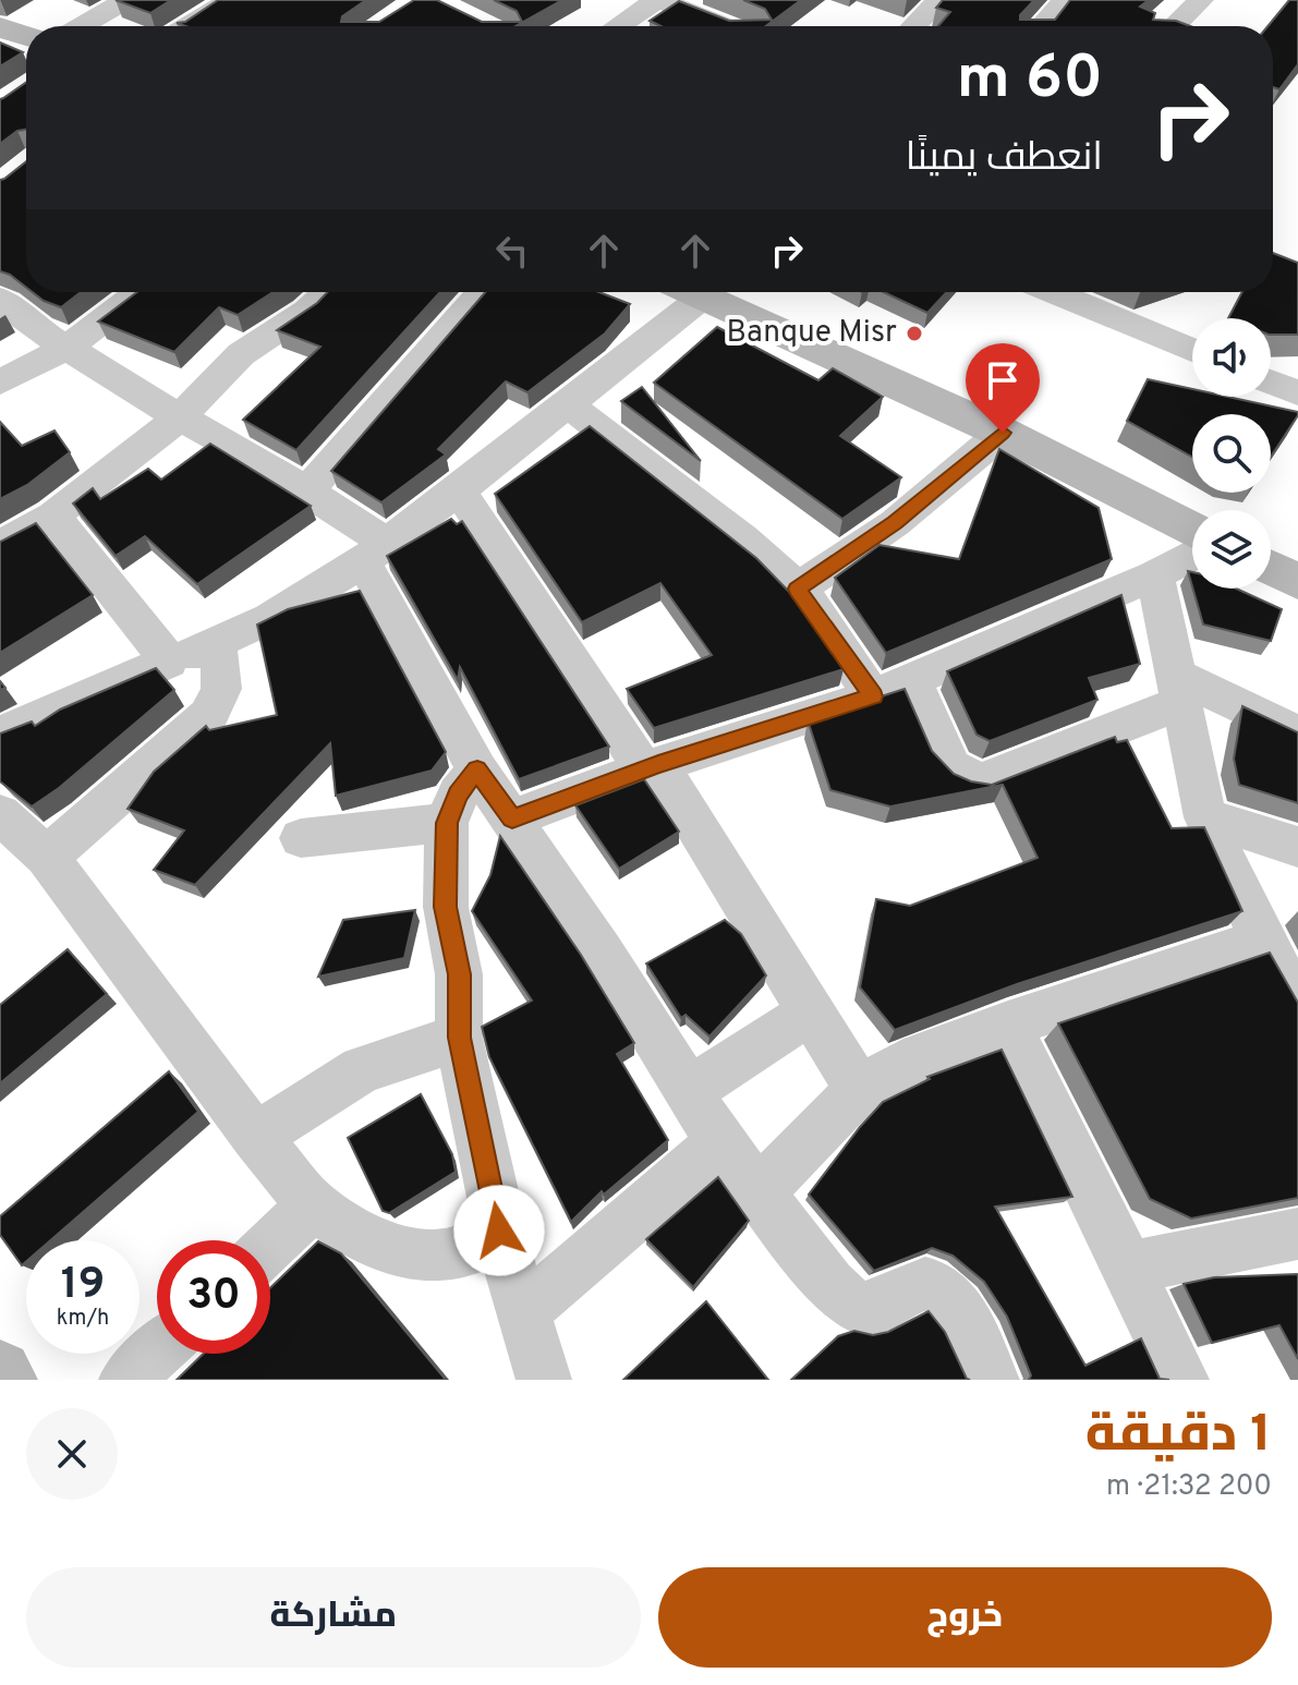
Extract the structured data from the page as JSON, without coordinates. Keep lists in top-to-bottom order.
{
  "places": ["Banque Misr"],
  "page": {
    "turn": ["60 m", "انعطف يمينًا"],
    "speed": "19 km/h",
    "limit": "30",
    "heading": ["1 دقيقة", "200 m · 21:32"],
    "buttons": ["خروج", "مشاركة"]
  }
}
